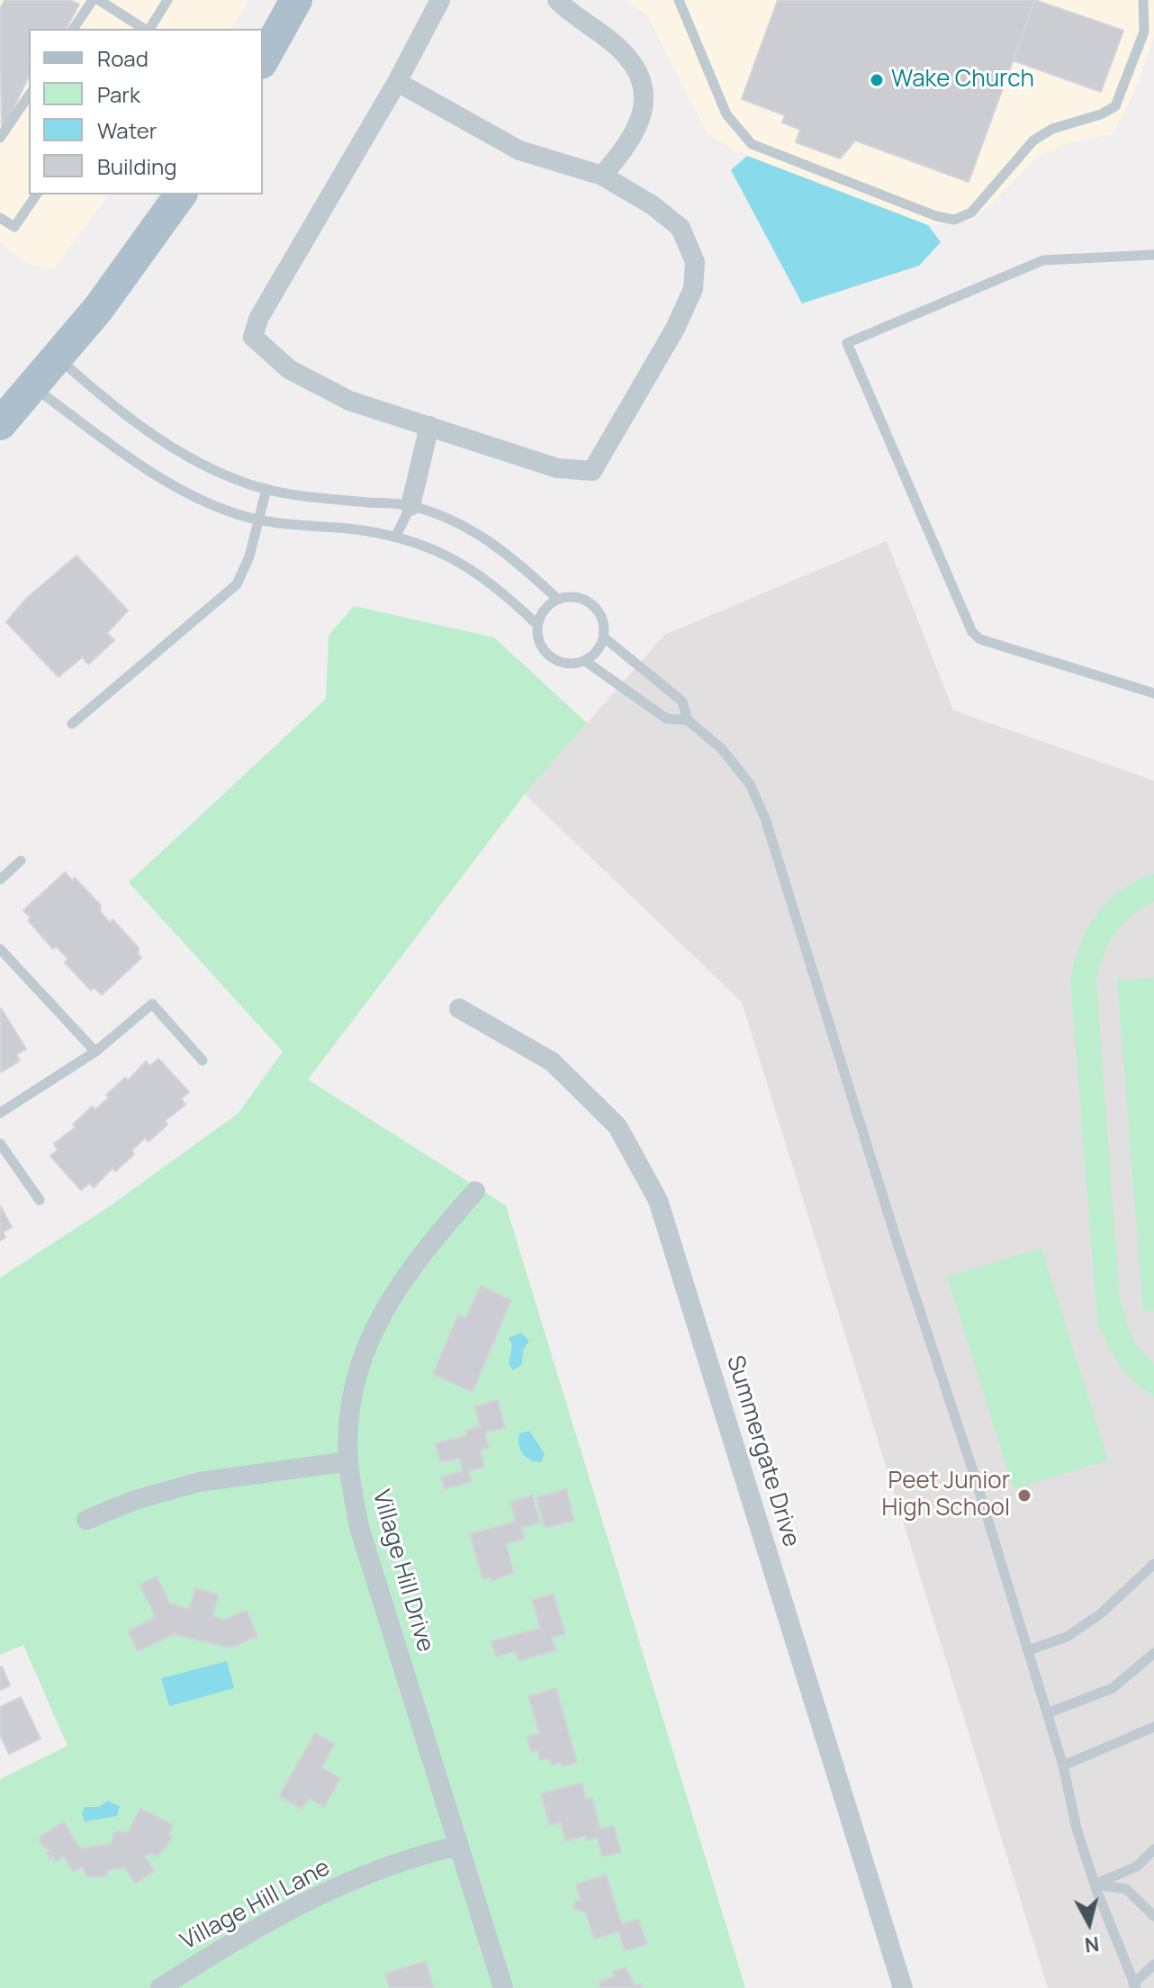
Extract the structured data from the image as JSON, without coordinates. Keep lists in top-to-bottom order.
{
  "streets": {
    "street": ["Summergate Drive", "Village Hill Drive", "Village Hill Lane"]
  },
  "crossings": [
    ["Village Hill Drive", "Village Hill Lane"]
  ],
  "places": ["Wake Church", "Peet Junior High School"],
  "legend": [
    "Road",
    "Park",
    "Water",
    "Building"
  ],
  "north": "bottom"
}
